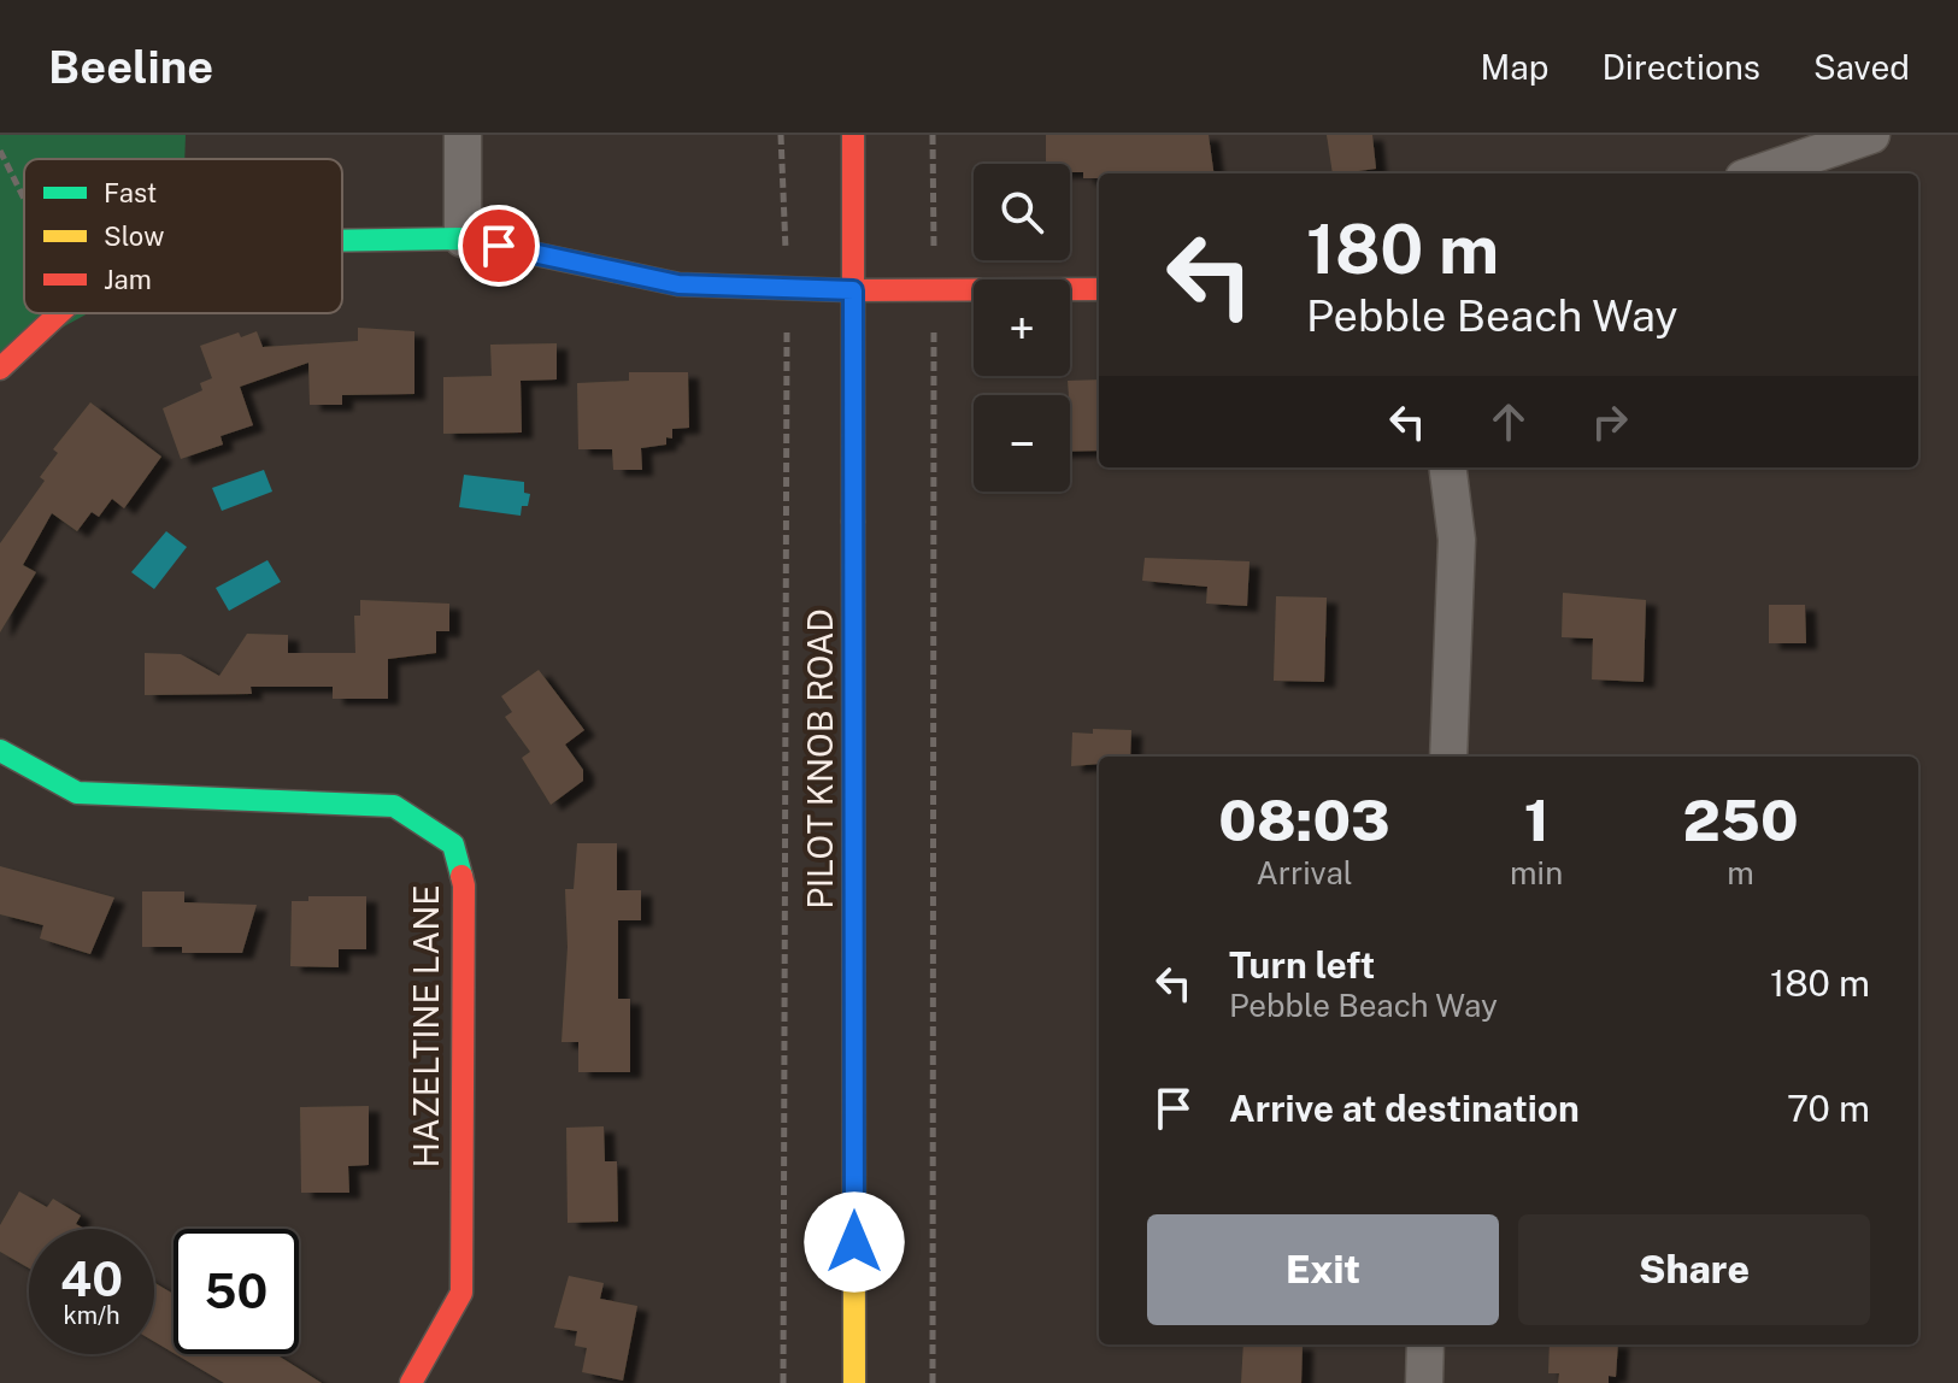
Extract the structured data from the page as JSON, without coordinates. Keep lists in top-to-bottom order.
{
  "streets": {
    "street": ["PILOT KNOB ROAD", "HAZELTINE LANE"]
  },
  "legend": ["Fast", "Slow", "Jam"],
  "page": {
    "header": "Beeline",
    "nav": ["Map", "Directions", "Saved"],
    "map_buttons": ["+", "−"],
    "turn": ["180 m", "Pebble Beach Way"],
    "eta": [
      "08:03",
      "Arrival",
      "1",
      "min",
      "250",
      "m"
    ],
    "list": [
      {
        "name": "Turn left",
        "note": "Pebble Beach Way",
        "value": "180 m"
      },
      {
        "name": "Arrive at destination",
        "value": "70 m"
      }
    ],
    "buttons": ["Exit", "Share"],
    "speed": "40 km/h",
    "limit": "50"
  }
}
